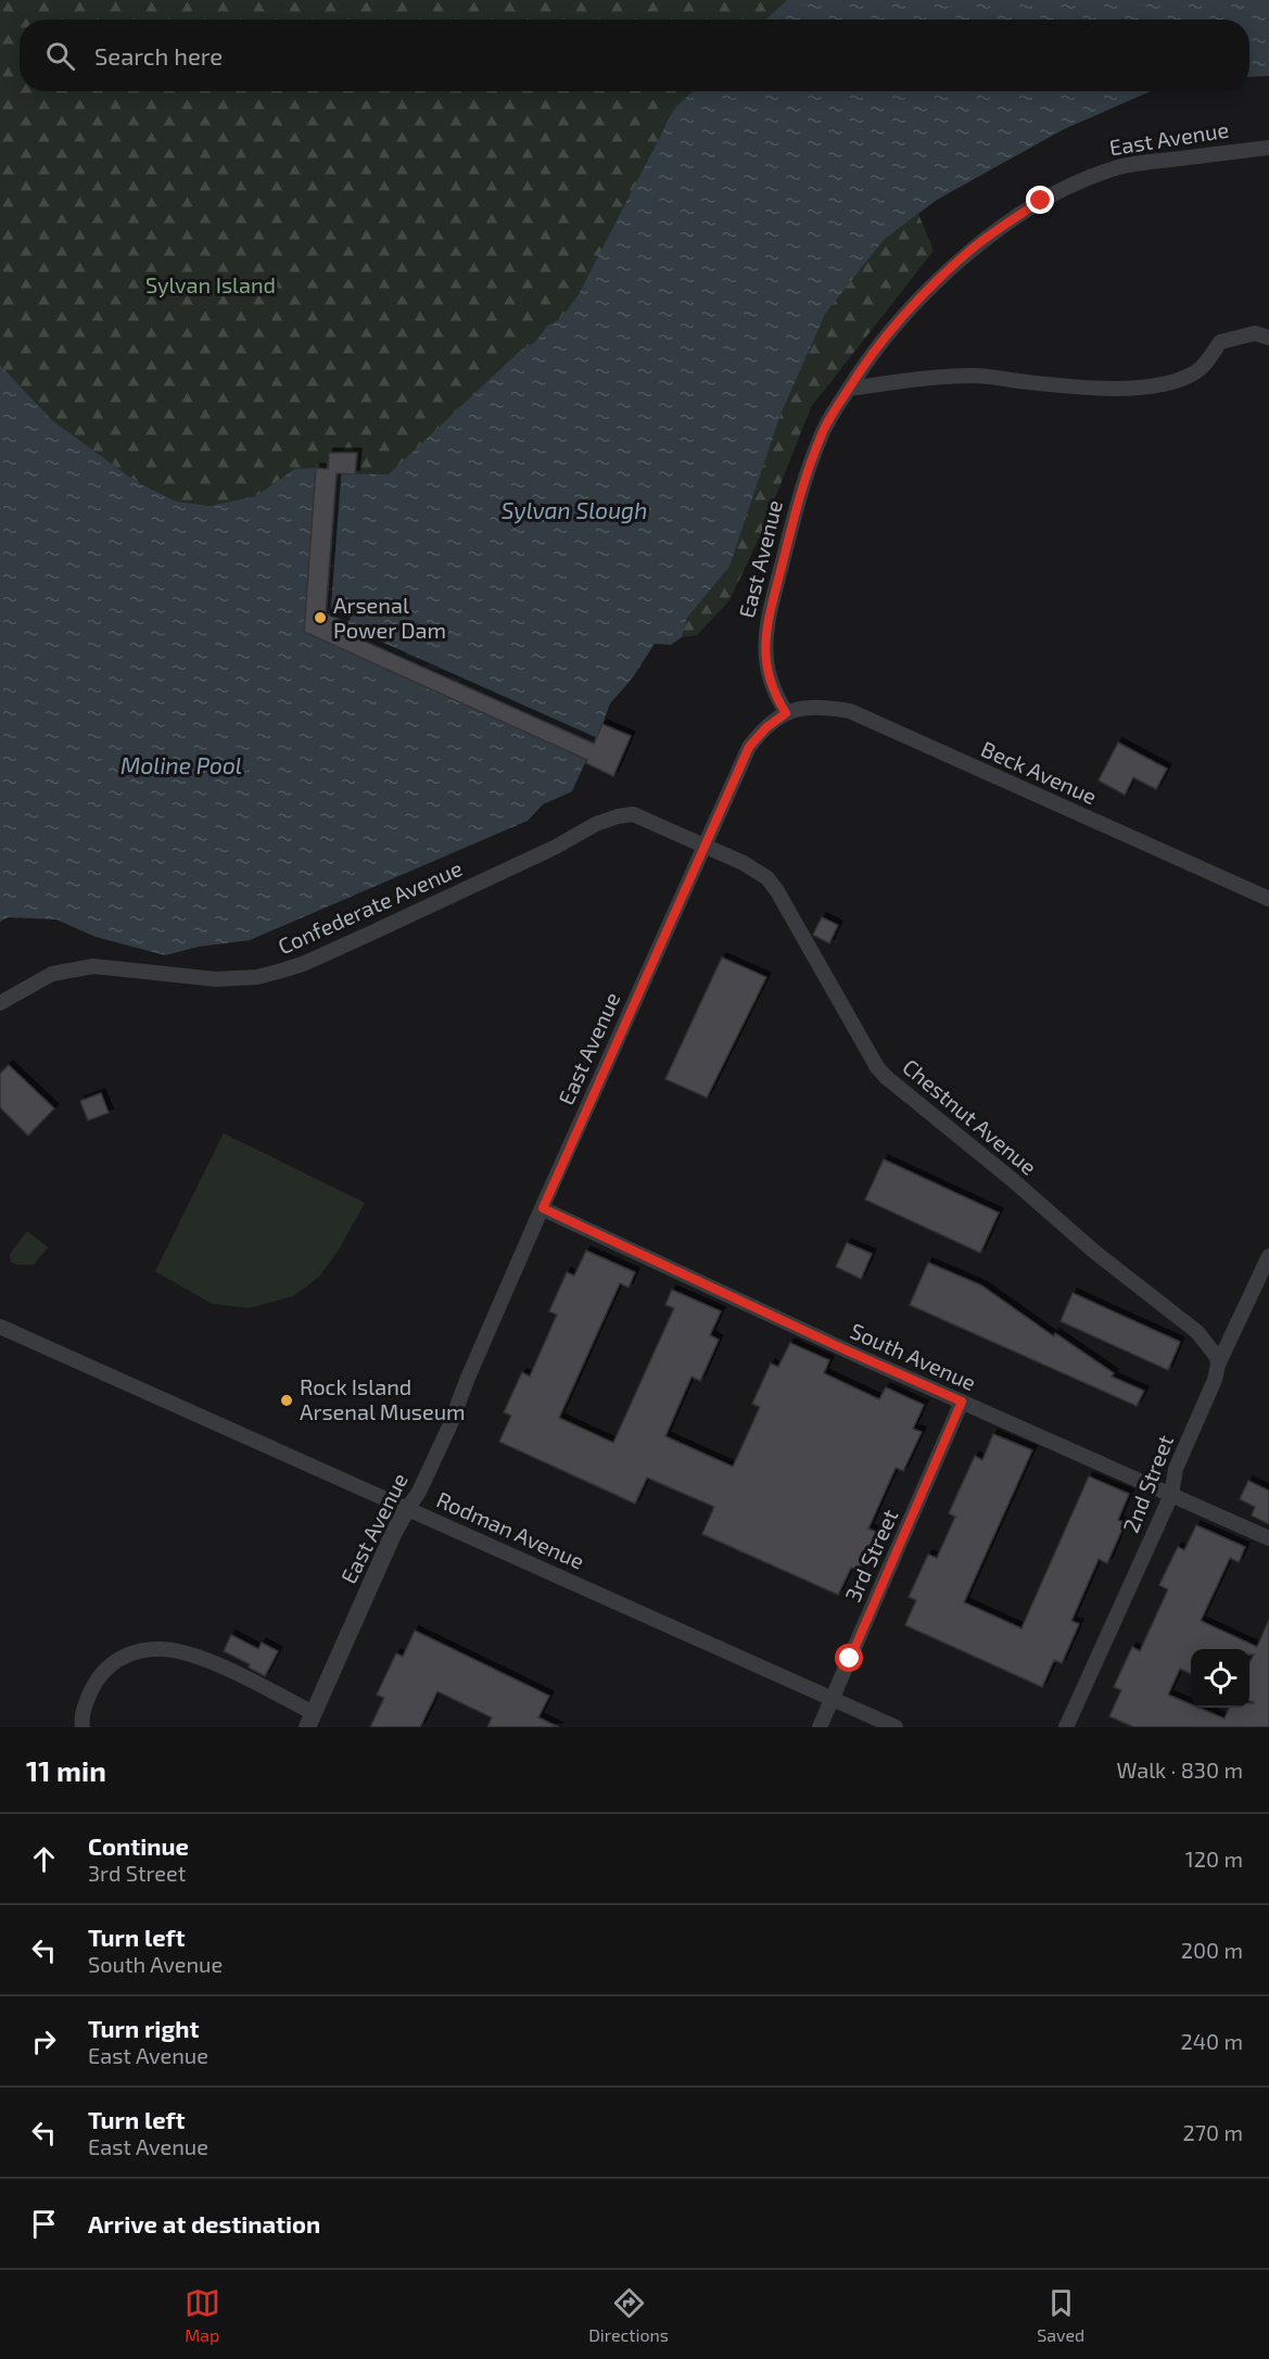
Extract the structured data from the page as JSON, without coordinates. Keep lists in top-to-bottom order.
{
  "streets": {
    "street": [
      "East Avenue",
      "Beck Avenue",
      "Confederate Avenue",
      "Chestnut Avenue",
      "South Avenue",
      "2nd Street",
      "Rodman Avenue",
      "3rd Street"
    ]
  },
  "crossings": [
    ["East Avenue", "Beck Avenue"],
    ["East Avenue", "Confederate Avenue"],
    ["East Avenue", "Chestnut Avenue"],
    ["East Avenue", "South Avenue"],
    ["East Avenue", "Rodman Avenue"],
    ["Confederate Avenue", "Chestnut Avenue"],
    ["Chestnut Avenue", "2nd Street"],
    ["South Avenue", "2nd Street"],
    ["South Avenue", "3rd Street"],
    ["Rodman Avenue", "3rd Street"]
  ],
  "water": ["Sylvan Slough", "Moline Pool"],
  "parks": ["Sylvan Island"],
  "places": ["Arsenal Power Dam", "Rock Island Arsenal Museum"],
  "page": {
    "search": "Search here",
    "heading": ["11 min", "Walk · 830 m"],
    "list": [
      ["Continue", "3rd Street", "120 m"],
      ["Turn left", "South Avenue", "200 m"],
      ["Turn right", "East Avenue", "240 m"],
      ["Turn left", "East Avenue", "270 m"],
      "Arrive at destination"
    ],
    "nav": ["Map", "Directions", "Saved"]
  }
}
